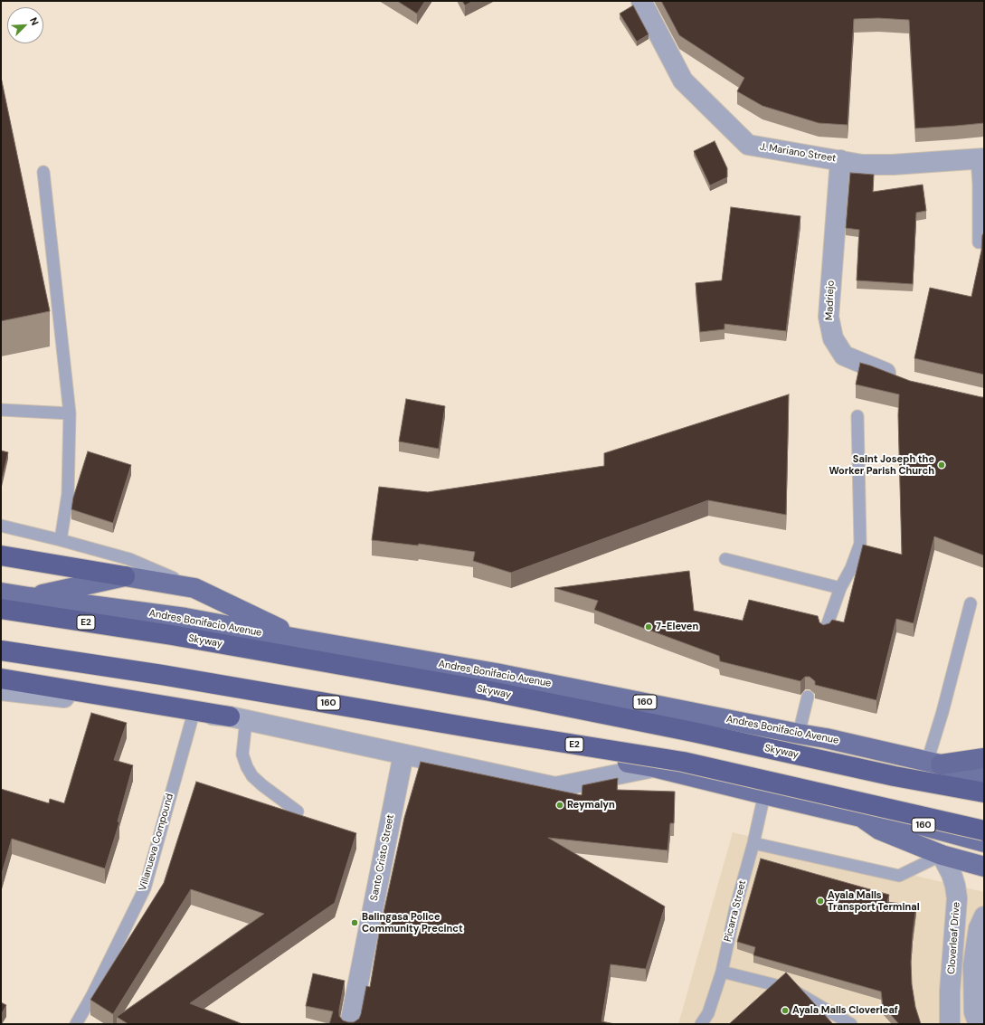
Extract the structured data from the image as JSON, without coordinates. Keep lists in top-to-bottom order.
{
  "streets": {
    "highway": ["E2", "Skyway"],
    "main road": ["Andres Bonifacio Avenue", "160"],
    "street": [
      "J. Mariano Street",
      "Madriejo",
      "Santo Cristo Street",
      "Cloverleaf Drive"
    ],
    "lane": ["Villanueva Compound", "Picarra Street"]
  },
  "crossings": [
    ["J. Mariano Street", "Madriejo"],
    ["E2", "160"],
    ["160", "Picarra Street"],
    ["160", "Cloverleaf Drive"]
  ],
  "places": [
    "Saint Joseph the Worker Parish Church",
    "7-Eleven",
    "Reymalyn",
    "Ayala Malls Transport Terminal",
    "Balingasa Police Community Precinct",
    "Ayala Malls Cloverleaf"
  ],
  "north": "top right"
}
